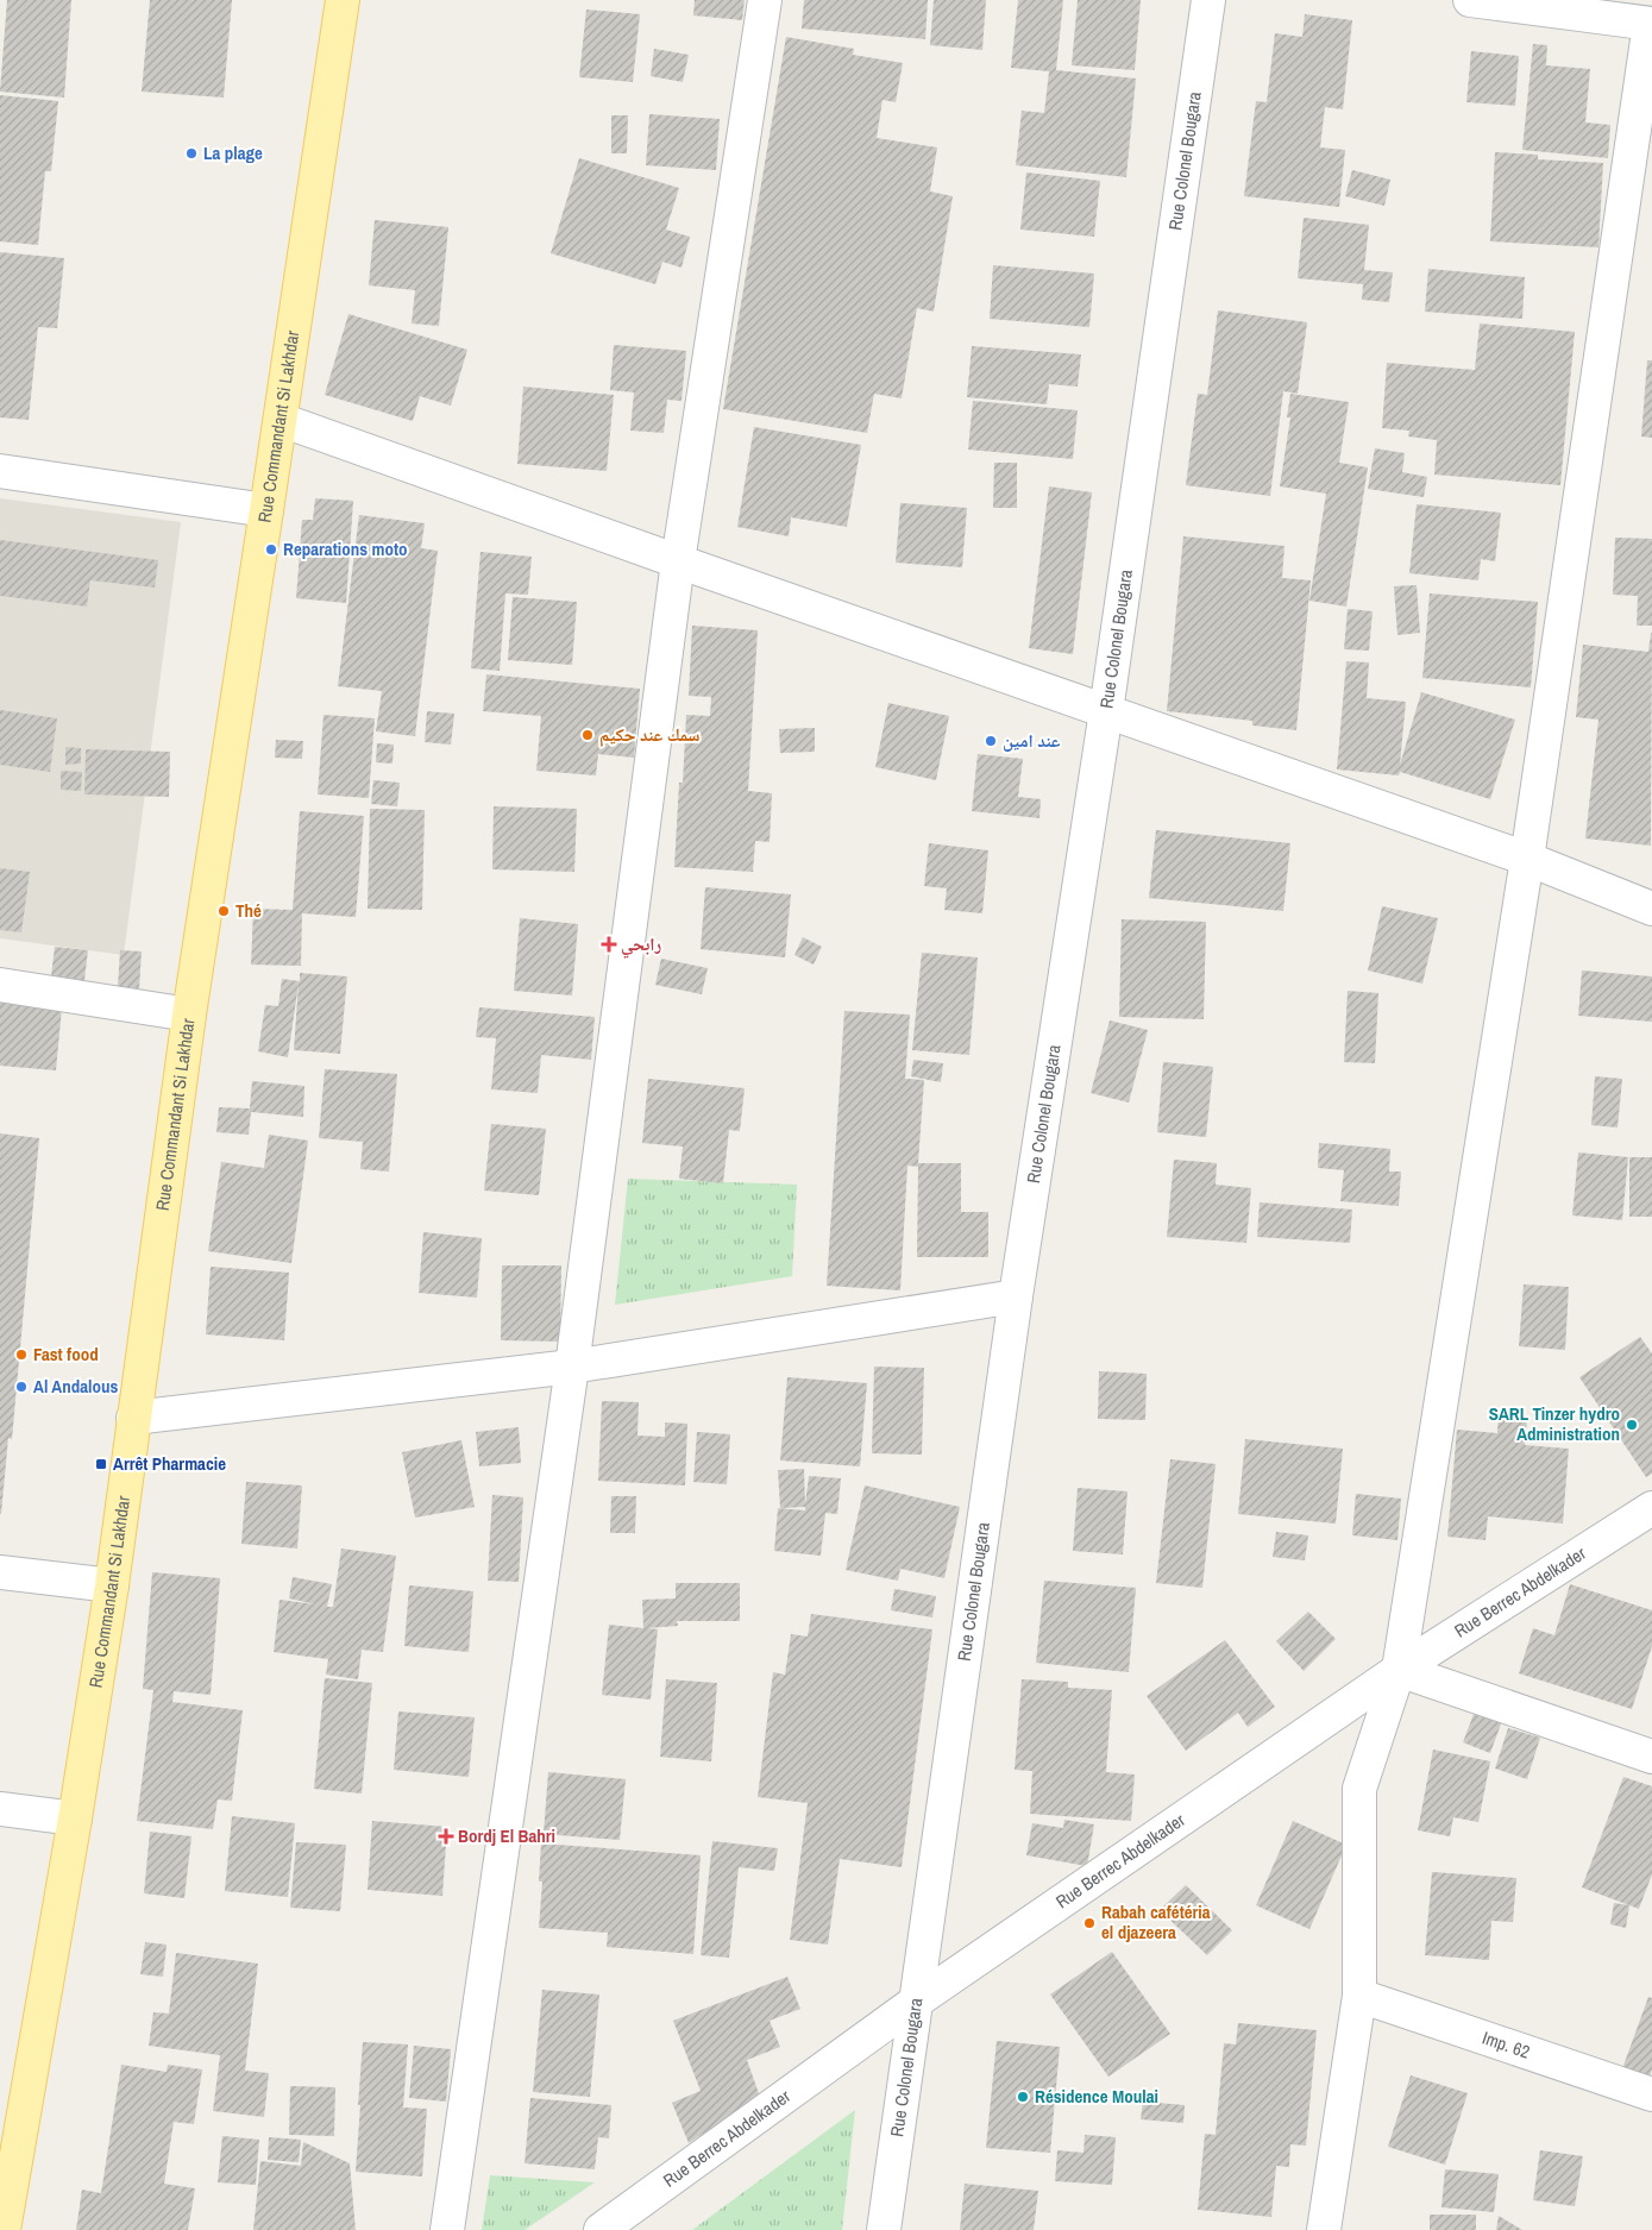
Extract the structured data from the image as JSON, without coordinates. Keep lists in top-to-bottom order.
{
  "streets": {
    "main road": ["Rue Commandant Si Lakhdar"],
    "street": ["Rue Colonel Bougara", "Rue Berrec Abdelkader", "Imp. 62"]
  },
  "crossings": [
    ["Rue Colonel Bougara", "Rue Berrec Abdelkader"]
  ],
  "places": {
    "other": [
      "La plage",
      "Reparations moto",
      "سمك عند حكيم",
      "عند امين",
      "Thé",
      "Fast food",
      "Al Andalous",
      "SARL Tinzer hydro Administration",
      "Rabah cafétéria el djazeera",
      "Résidence Moulai"
    ],
    "health": ["رابحي", "Bordj El Bahri"],
    "transit": ["Arrêt Pharmacie"]
  }
}
